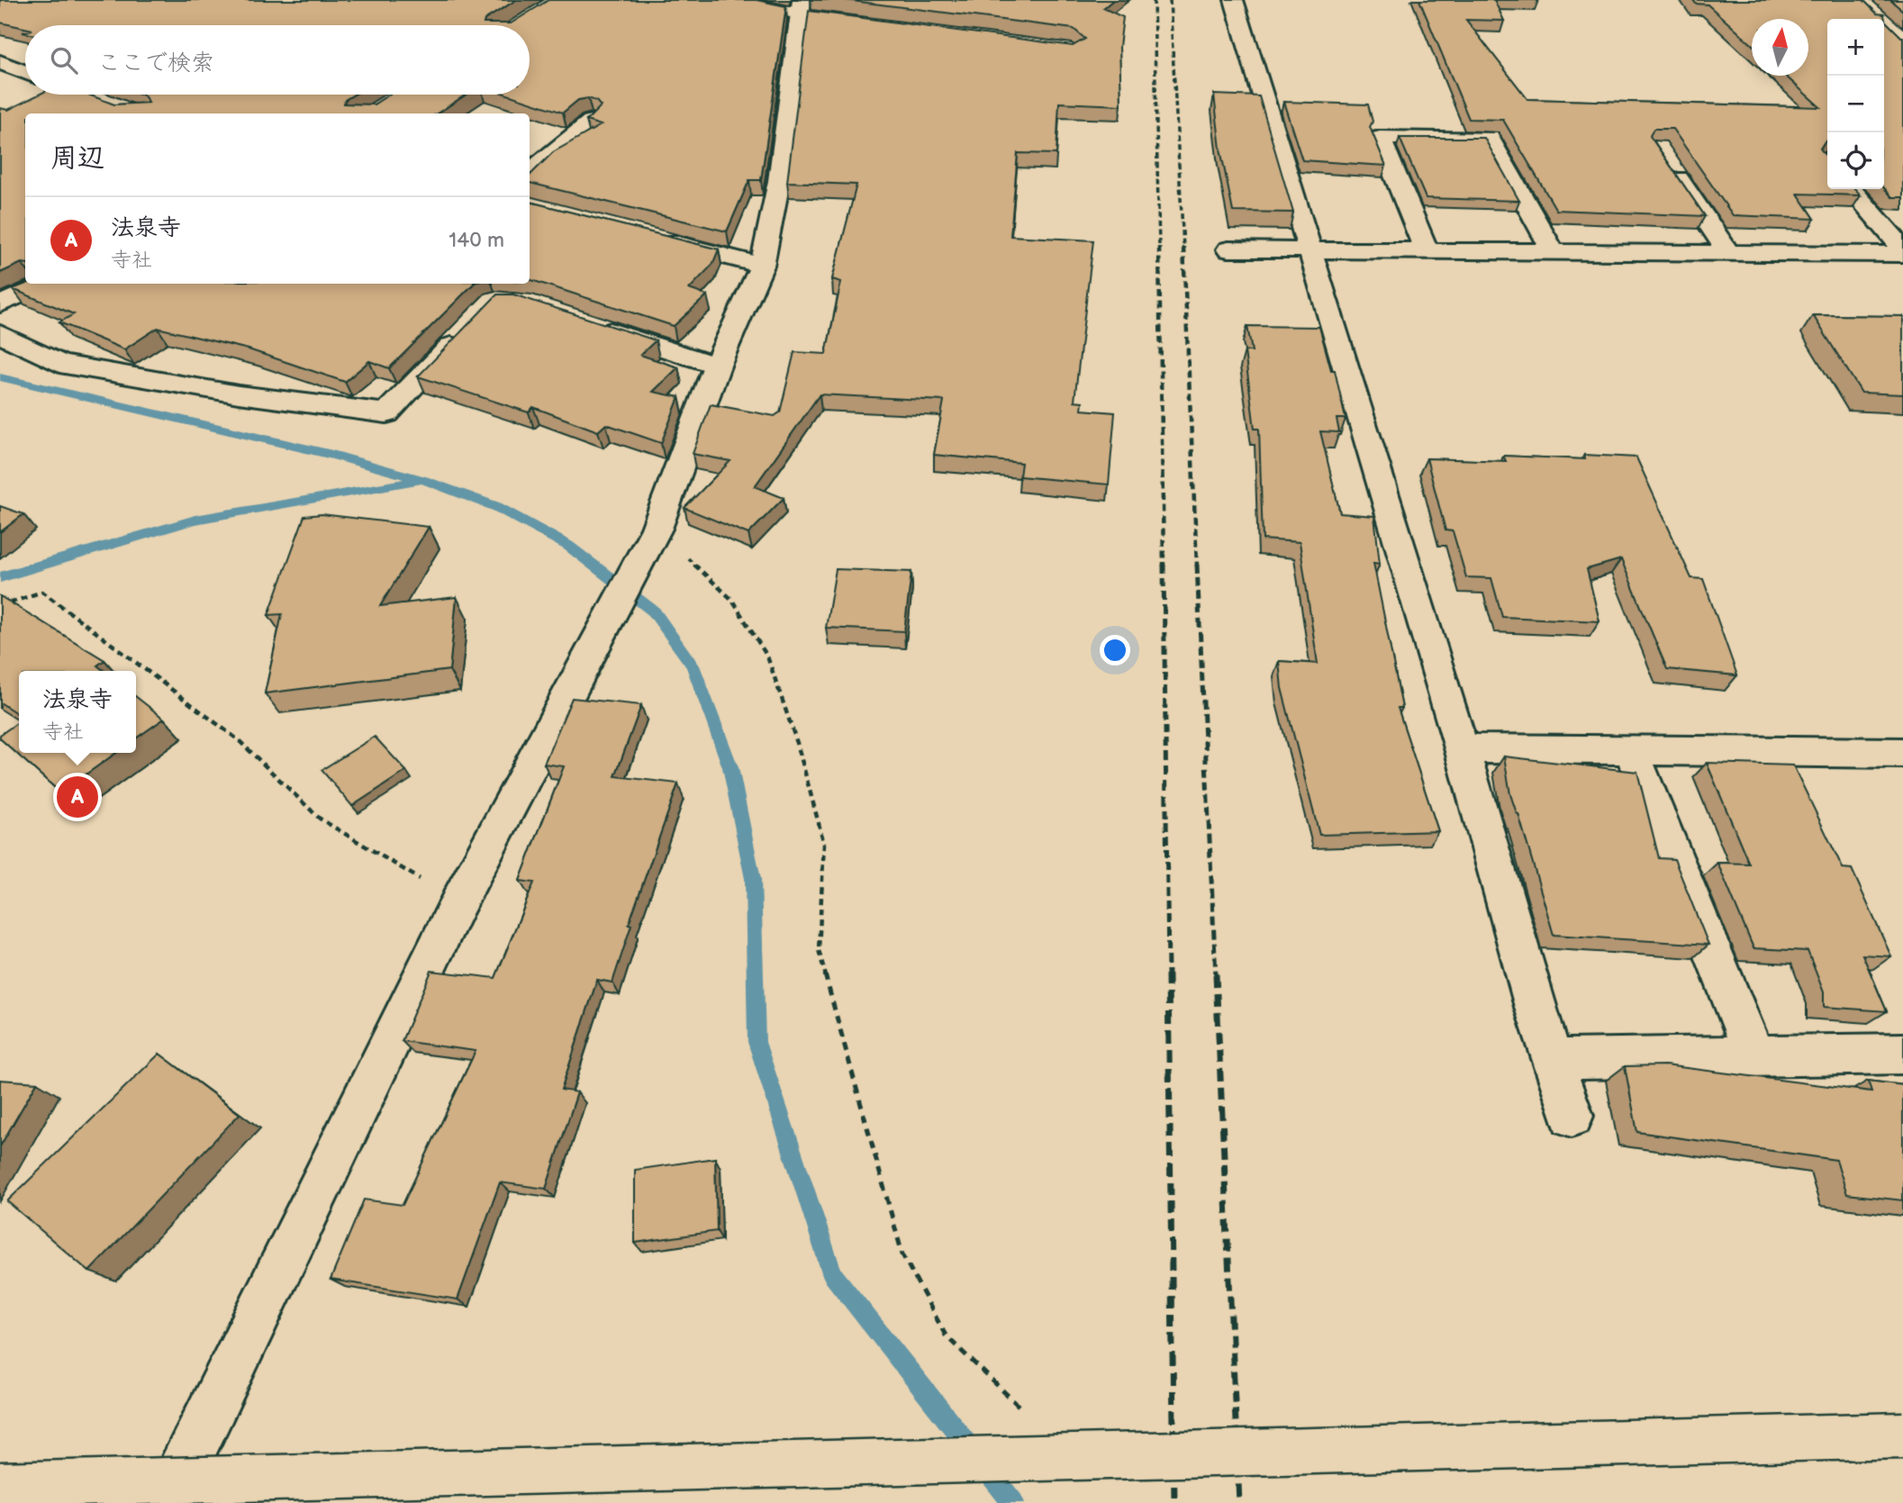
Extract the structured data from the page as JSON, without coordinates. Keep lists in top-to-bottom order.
{
  "north": "top",
  "page": {
    "map_buttons": ["+", "−"],
    "search": "ここで検索",
    "heading": "周辺",
    "list": [
      {
        "mark": "A",
        "name": "法泉寺",
        "note": "寺社",
        "value": "140 m"
      }
    ],
    "popup": ["法泉寺", "寺社"],
    "pins": "A"
  }
}
